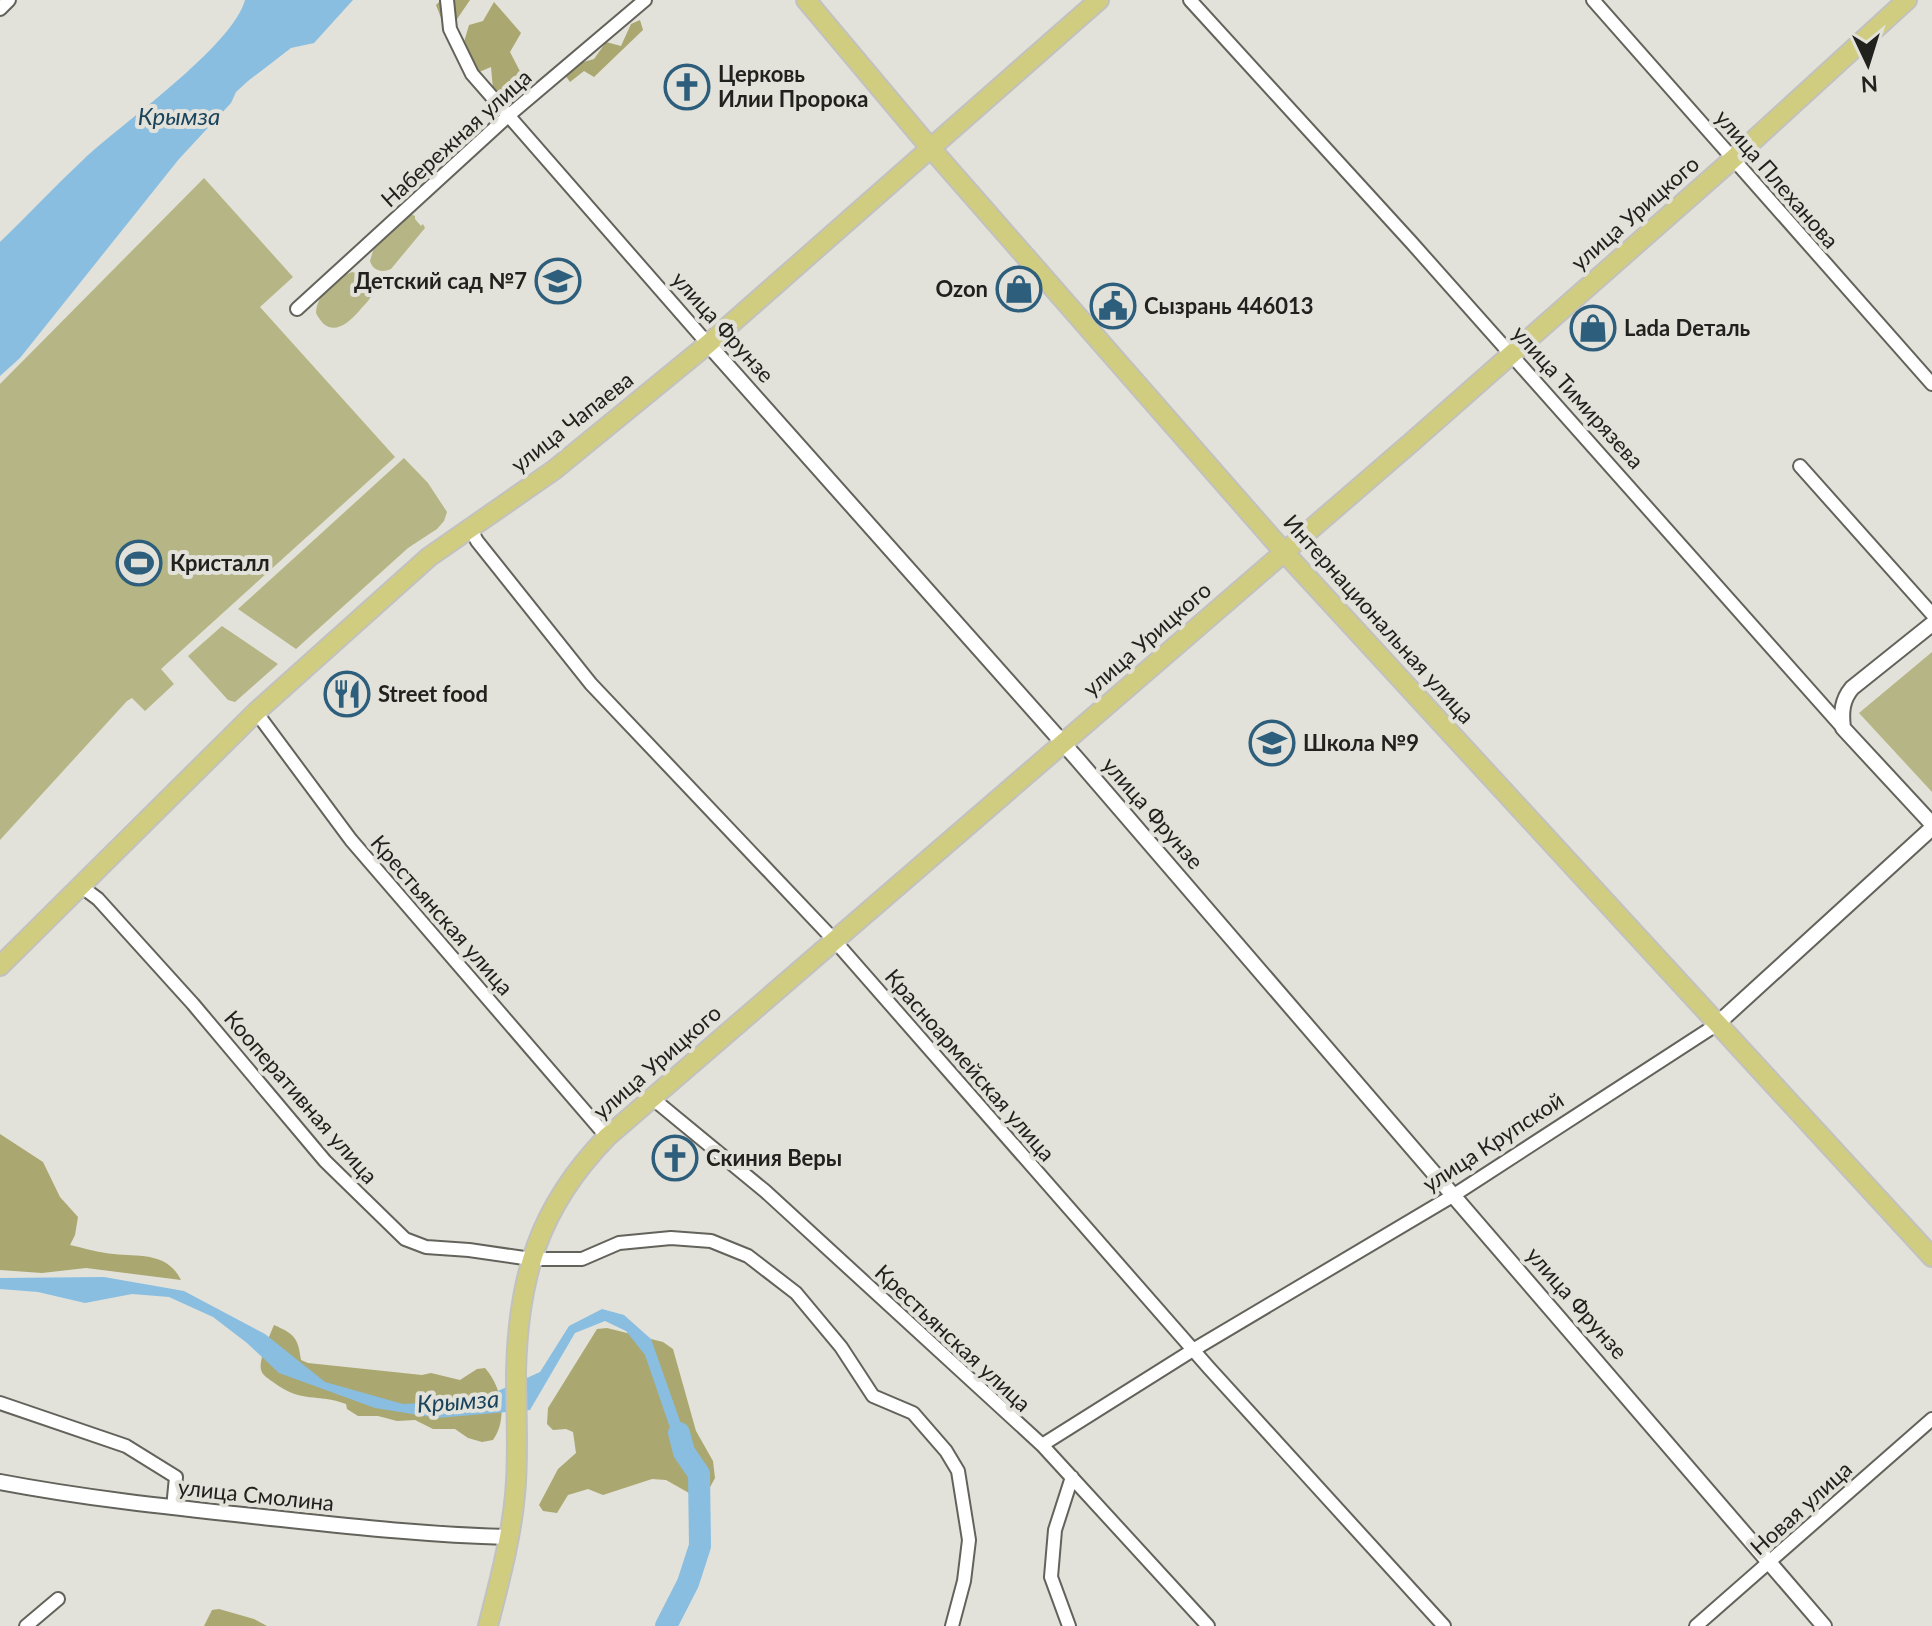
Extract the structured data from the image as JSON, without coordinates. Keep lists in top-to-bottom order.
{
  "streets": {
    "main road": ["улица Урицкого", "улица Чапаева", "Интернациональная улица"],
    "street": [
      "Набережная улица",
      "улица Плеханова",
      "улица Фрунзе",
      "улица Тимирязева",
      "Крестьянская улица",
      "Красноармейская улица",
      "Кооперативная улица",
      "улица Крупской",
      "улица Смолина",
      "Новая улица"
    ]
  },
  "crossings": [
    ["Набережная улица", "улица Фрунзе"],
    ["улица Плеханова", "улица Урицкого"],
    ["улица Урицкого", "улица Фрунзе"],
    ["улица Урицкого", "улица Тимирязева"],
    ["улица Урицкого", "Интернациональная улица"],
    ["улица Урицкого", "Крестьянская улица"],
    ["улица Урицкого", "Красноармейская улица"],
    ["улица Урицкого", "Кооперативная улица"],
    ["улица Урицкого", "улица Смолина"],
    ["улица Фрунзе", "улица Чапаева"],
    ["улица Фрунзе", "улица Крупской"],
    ["улица Фрунзе", "Новая улица"],
    ["улица Тимирязева", "улица Крупской"],
    ["улица Чапаева", "Интернациональная улица"],
    ["улица Чапаева", "Крестьянская улица"],
    ["улица Чапаева", "Красноармейская улица"],
    ["улица Чапаева", "Кооперативная улица"],
    ["Интернациональная улица", "улица Крупской"],
    ["Крестьянская улица", "улица Крупской"],
    ["Красноармейская улица", "улица Крупской"]
  ],
  "water": ["Крымза"],
  "places": {
    "church": ["Церковь Илии Пророка", "Скиния Веры"],
    "school or university": ["Детский сад №7", "Школа №9"],
    "shop": ["Ozon", "Lada Dеталь"],
    "public building": ["Сызрань 446013"],
    "sports": ["Кристалл"],
    "restaurant": ["Street food"]
  },
  "north": "bottom"
}
